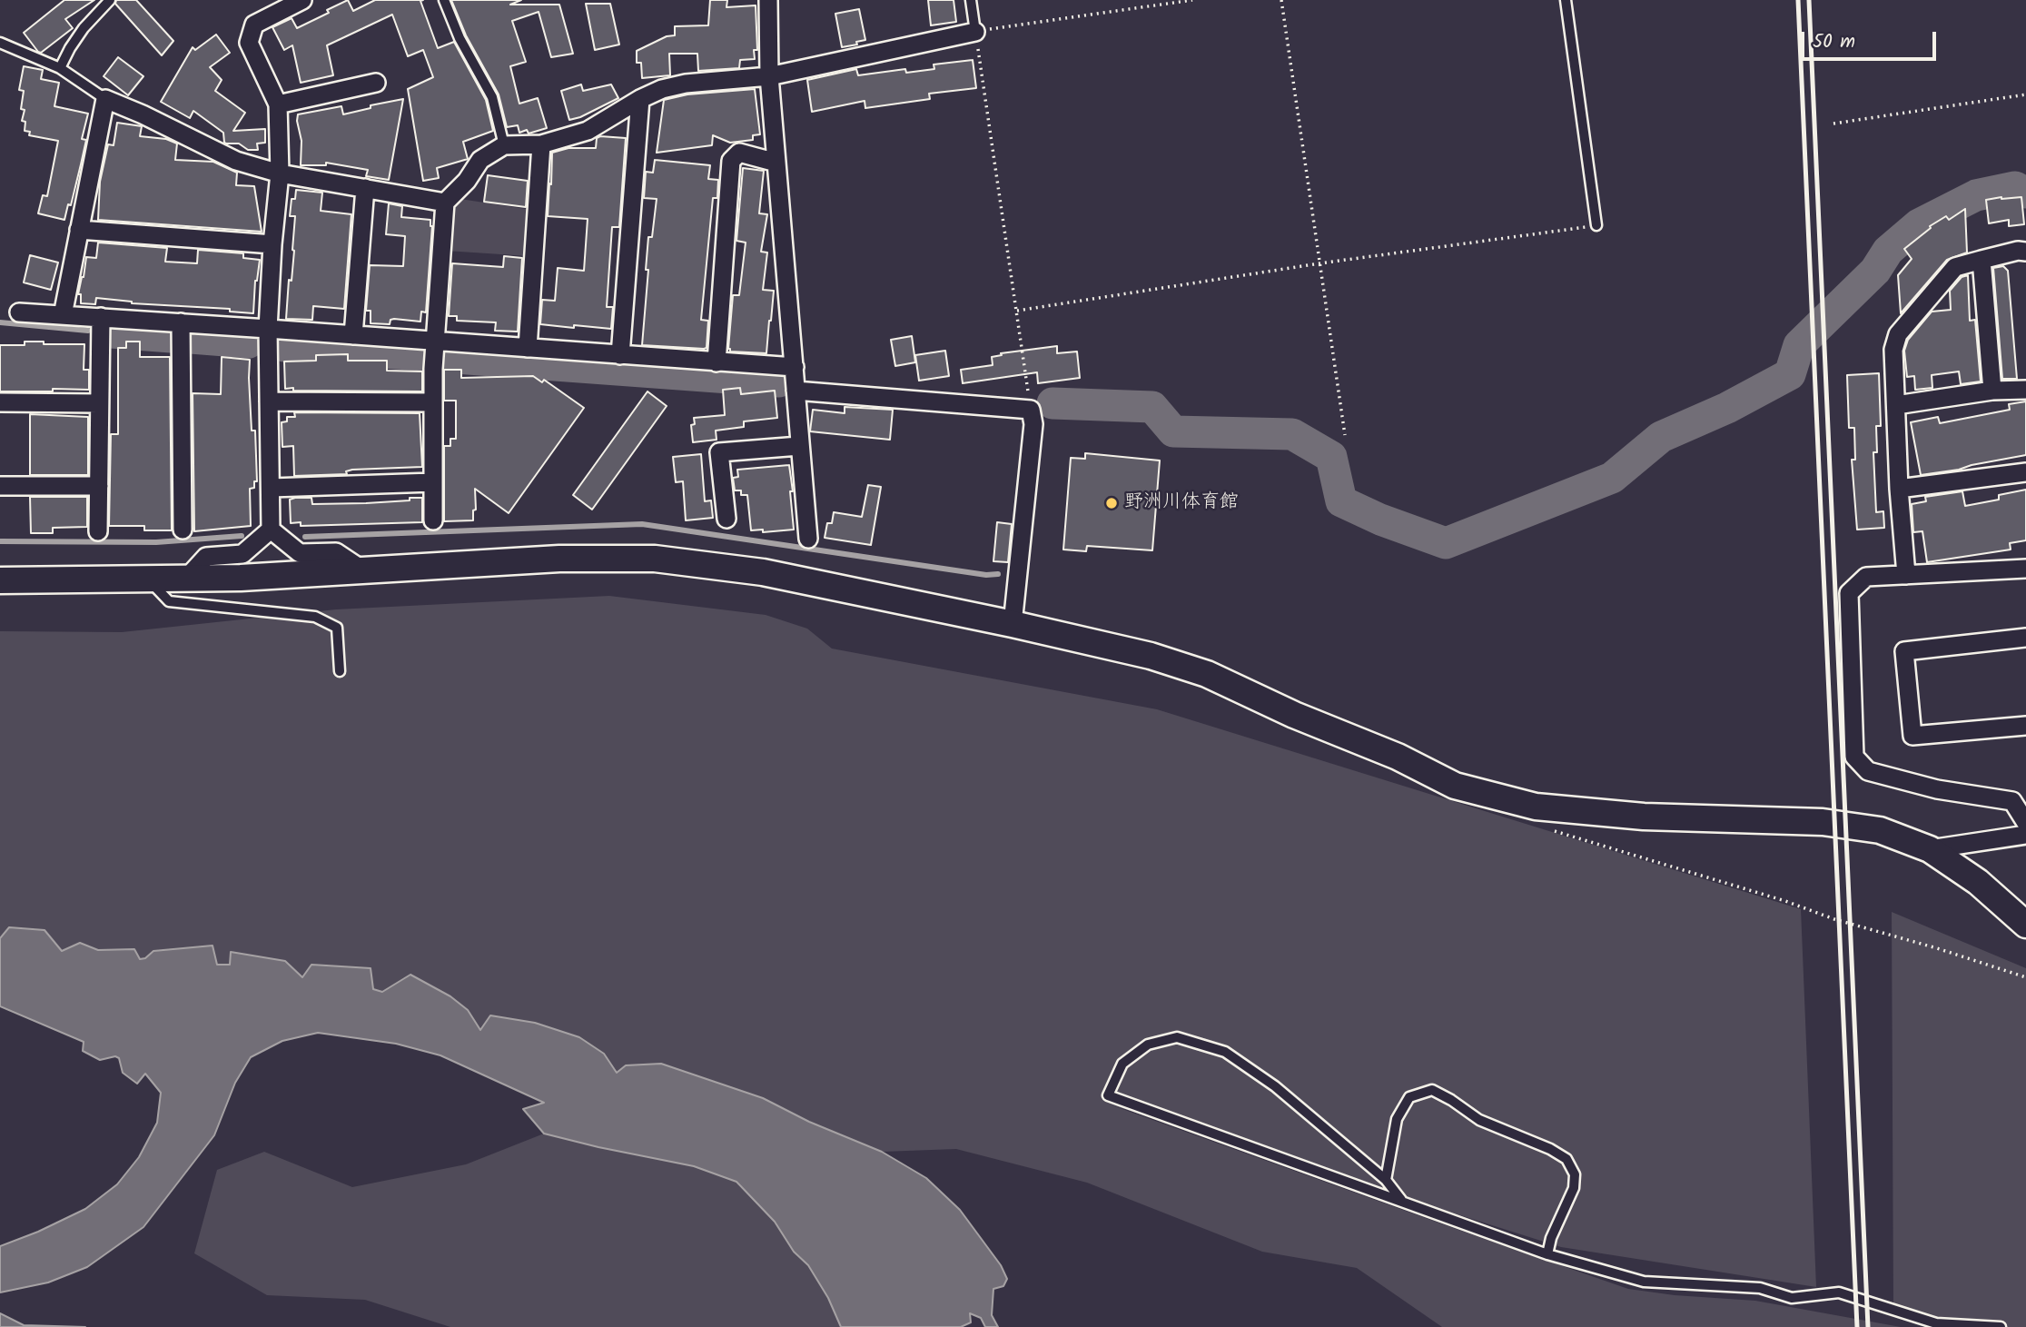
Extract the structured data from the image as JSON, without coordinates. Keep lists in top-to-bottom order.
{
  "places": ["野洲川体育館"],
  "scale_bar": "50 m"
}
